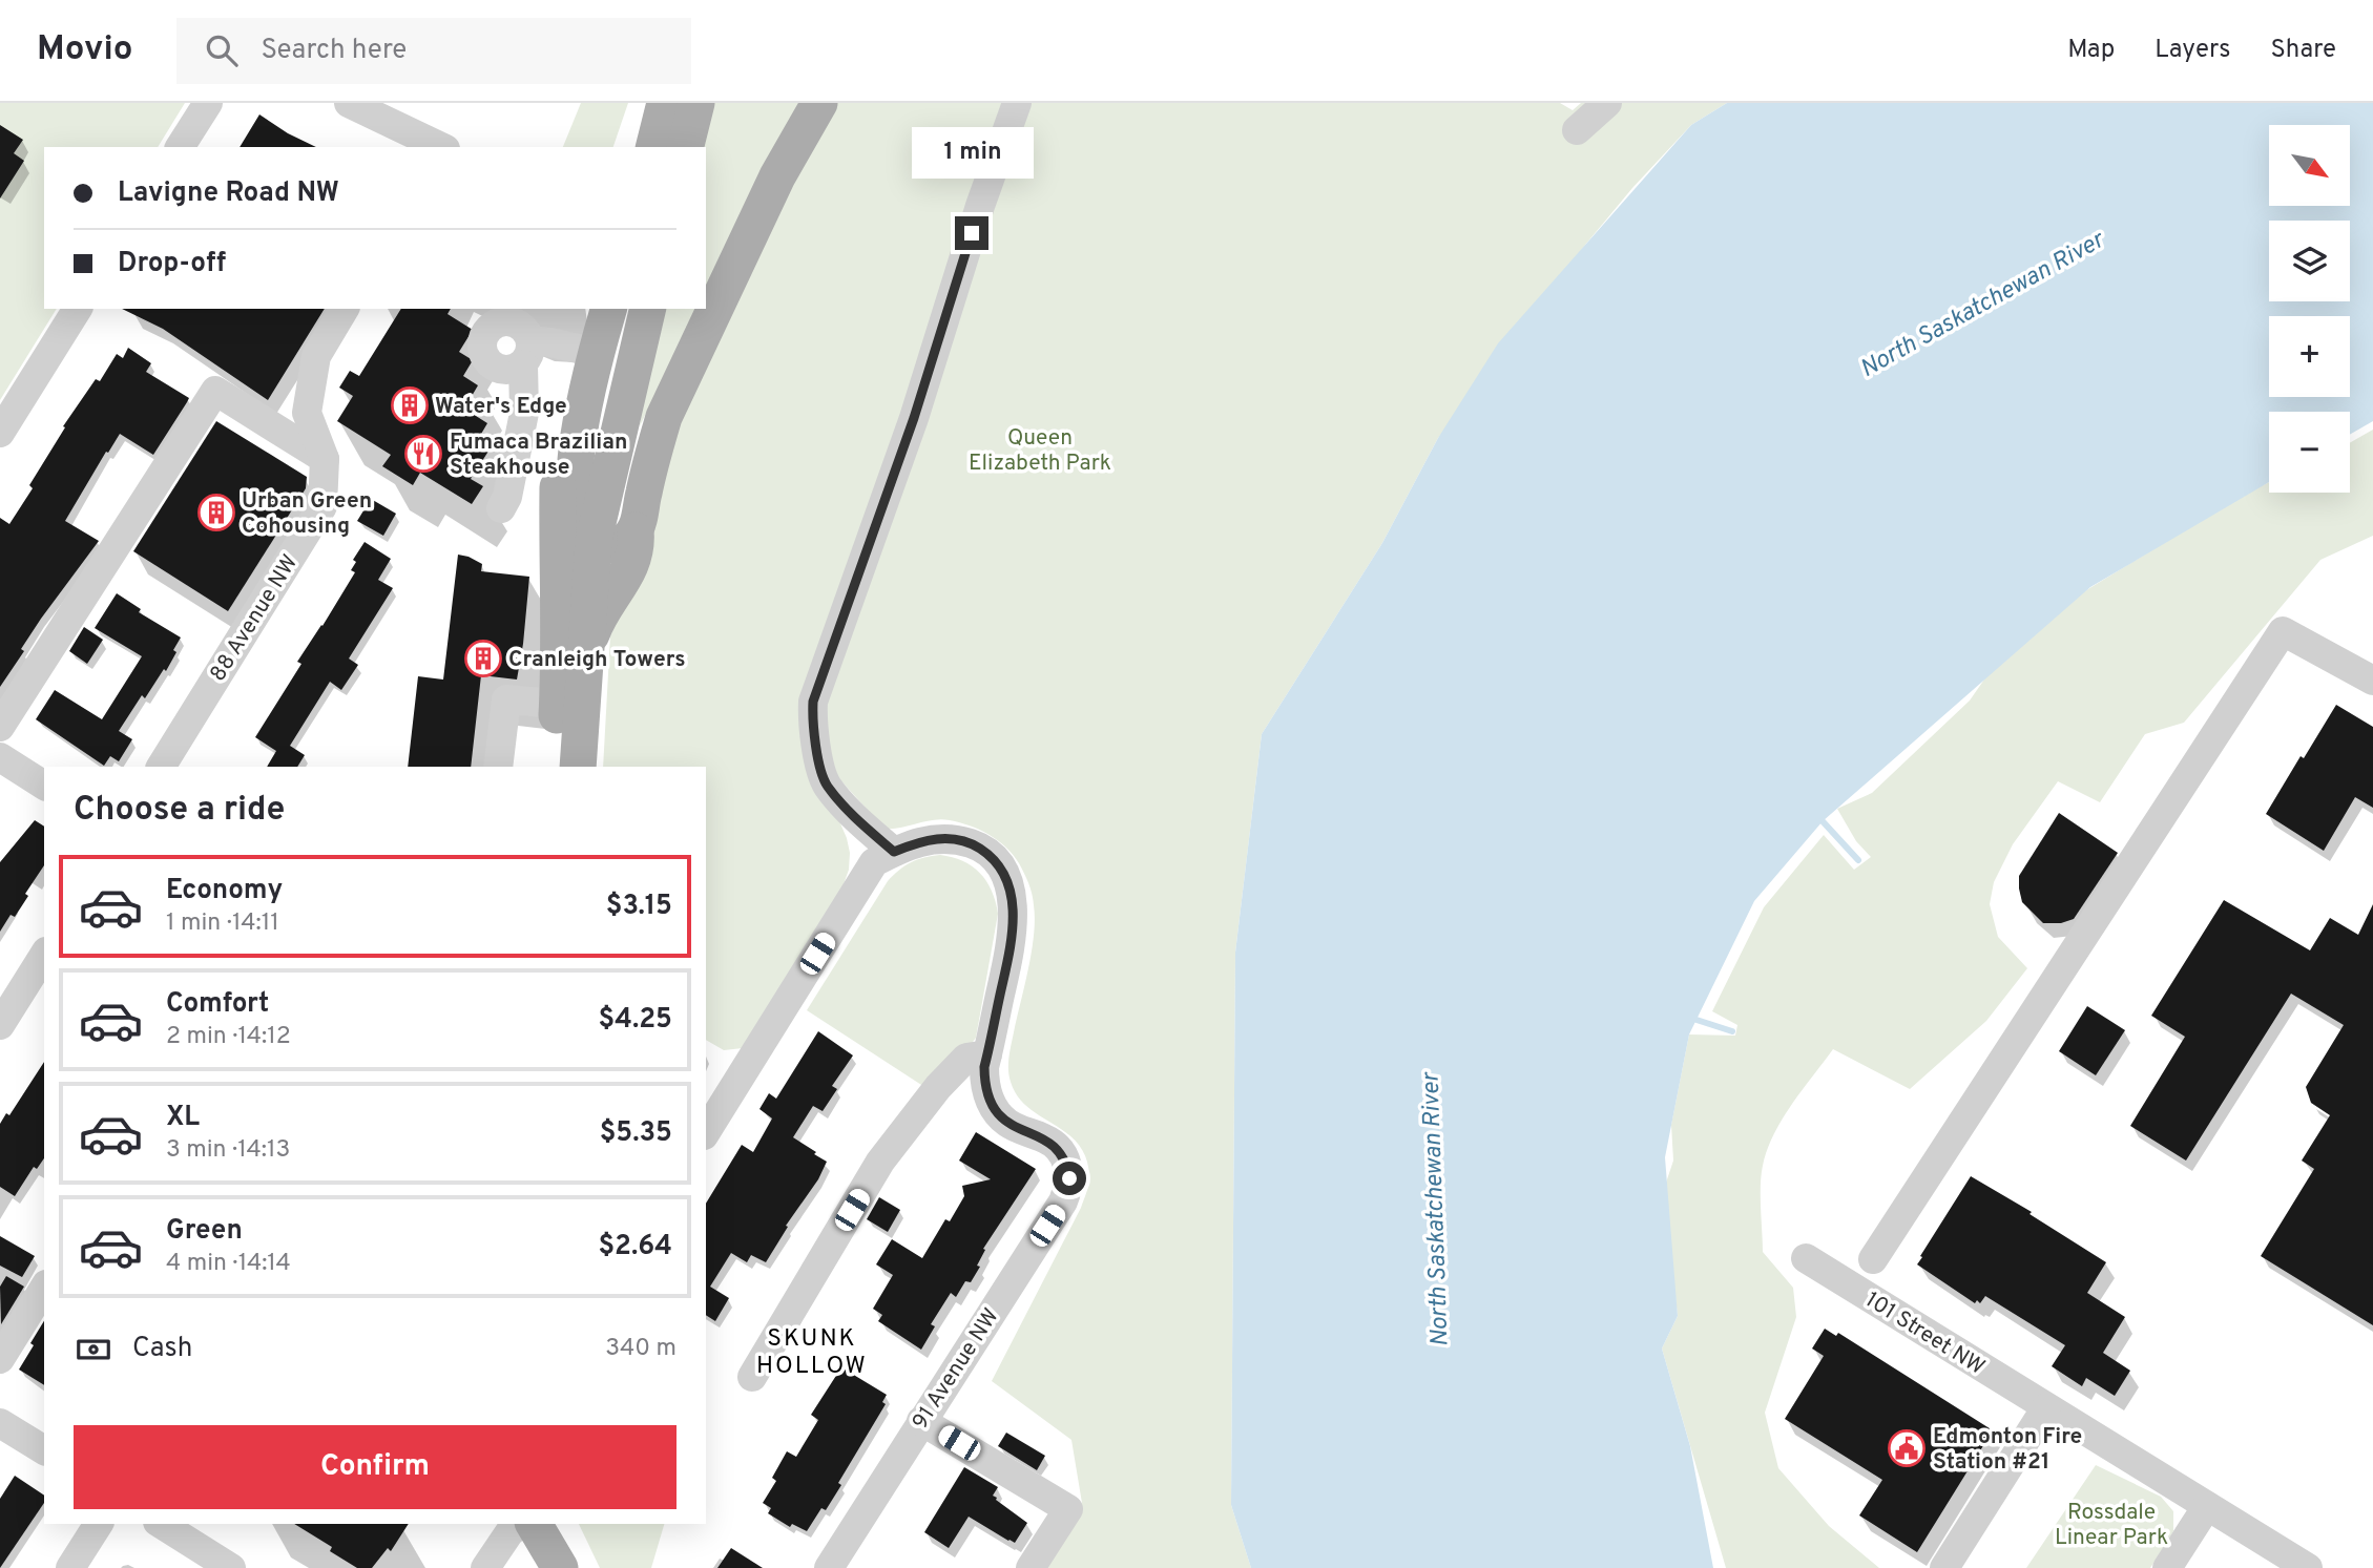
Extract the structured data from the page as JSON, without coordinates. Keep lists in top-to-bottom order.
{
  "streets": {
    "street": ["88 Avenue NW", "101 Street NW", "91 Avenue NW"]
  },
  "districts": ["SKUNK HOLLOW"],
  "water": ["North Saskatchewan River"],
  "parks": ["Queen Elizabeth Park", "Rossdale Linear Park"],
  "places": {
    "building": ["Water's Edge", "Urban Green Cohousing", "Cranleigh Towers"],
    "restaurant": ["Fumaca Brazilian Steakhouse"],
    "public building": ["Edmonton Fire Station #21"]
  },
  "north": "bottom right",
  "page": {
    "header": "Movio",
    "search": "Search here",
    "nav": ["Map", "Layers", "Share"],
    "map_buttons": ["+", "−"],
    "bubble": "1 min",
    "banner": ["Lavigne Road NW", "Drop-off"],
    "heading": "Choose a ride",
    "list": [
      {
        "name": "Economy",
        "note": "1 min · 14:11",
        "value": "$3.15"
      },
      {
        "name": "Comfort",
        "note": "2 min · 14:12",
        "value": "$4.25"
      },
      {
        "name": "XL",
        "note": "3 min · 14:13",
        "value": "$5.35"
      },
      {
        "name": "Green",
        "note": "4 min · 14:14",
        "value": "$2.64"
      }
    ],
    "pay": ["Cash", "340 m"],
    "buttons": "Confirm"
  }
}
